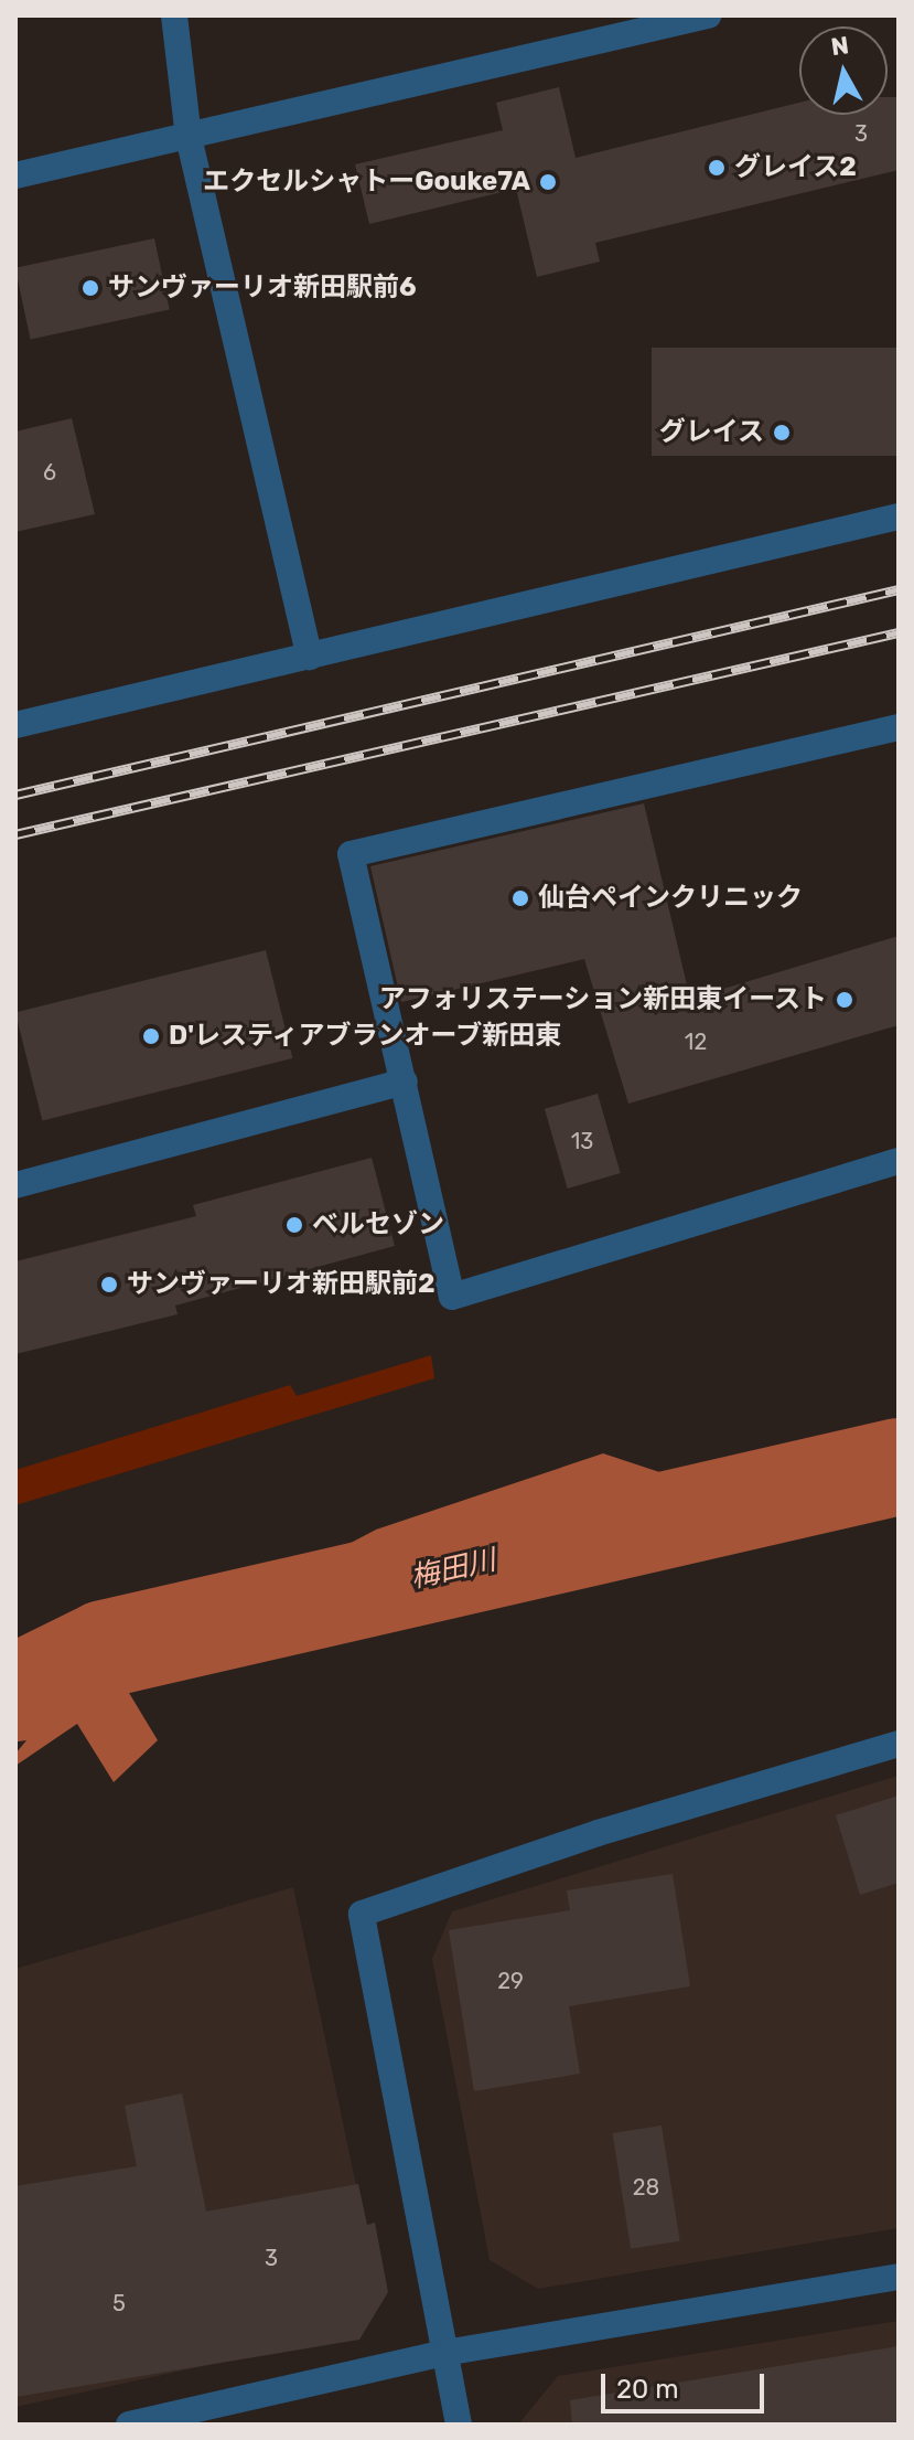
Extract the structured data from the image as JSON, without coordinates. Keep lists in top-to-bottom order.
{
  "water": ["梅田川"],
  "places": [
    "グレイス2",
    "エクセルシャトーGouke7A",
    "サンヴァーリオ新田駅前6",
    "グレイス",
    "仙台ペインクリニック",
    "アフォリステーション新田東イースト",
    "D'レスティアブランオーブ新田東",
    "ベルセゾン",
    "サンヴァーリオ新田駅前2"
  ],
  "house_numbers": [
    "3",
    "6",
    "12",
    "13",
    "29",
    "28",
    "3",
    "5"
  ],
  "scale_bar": "20 m",
  "north": "top"
}
